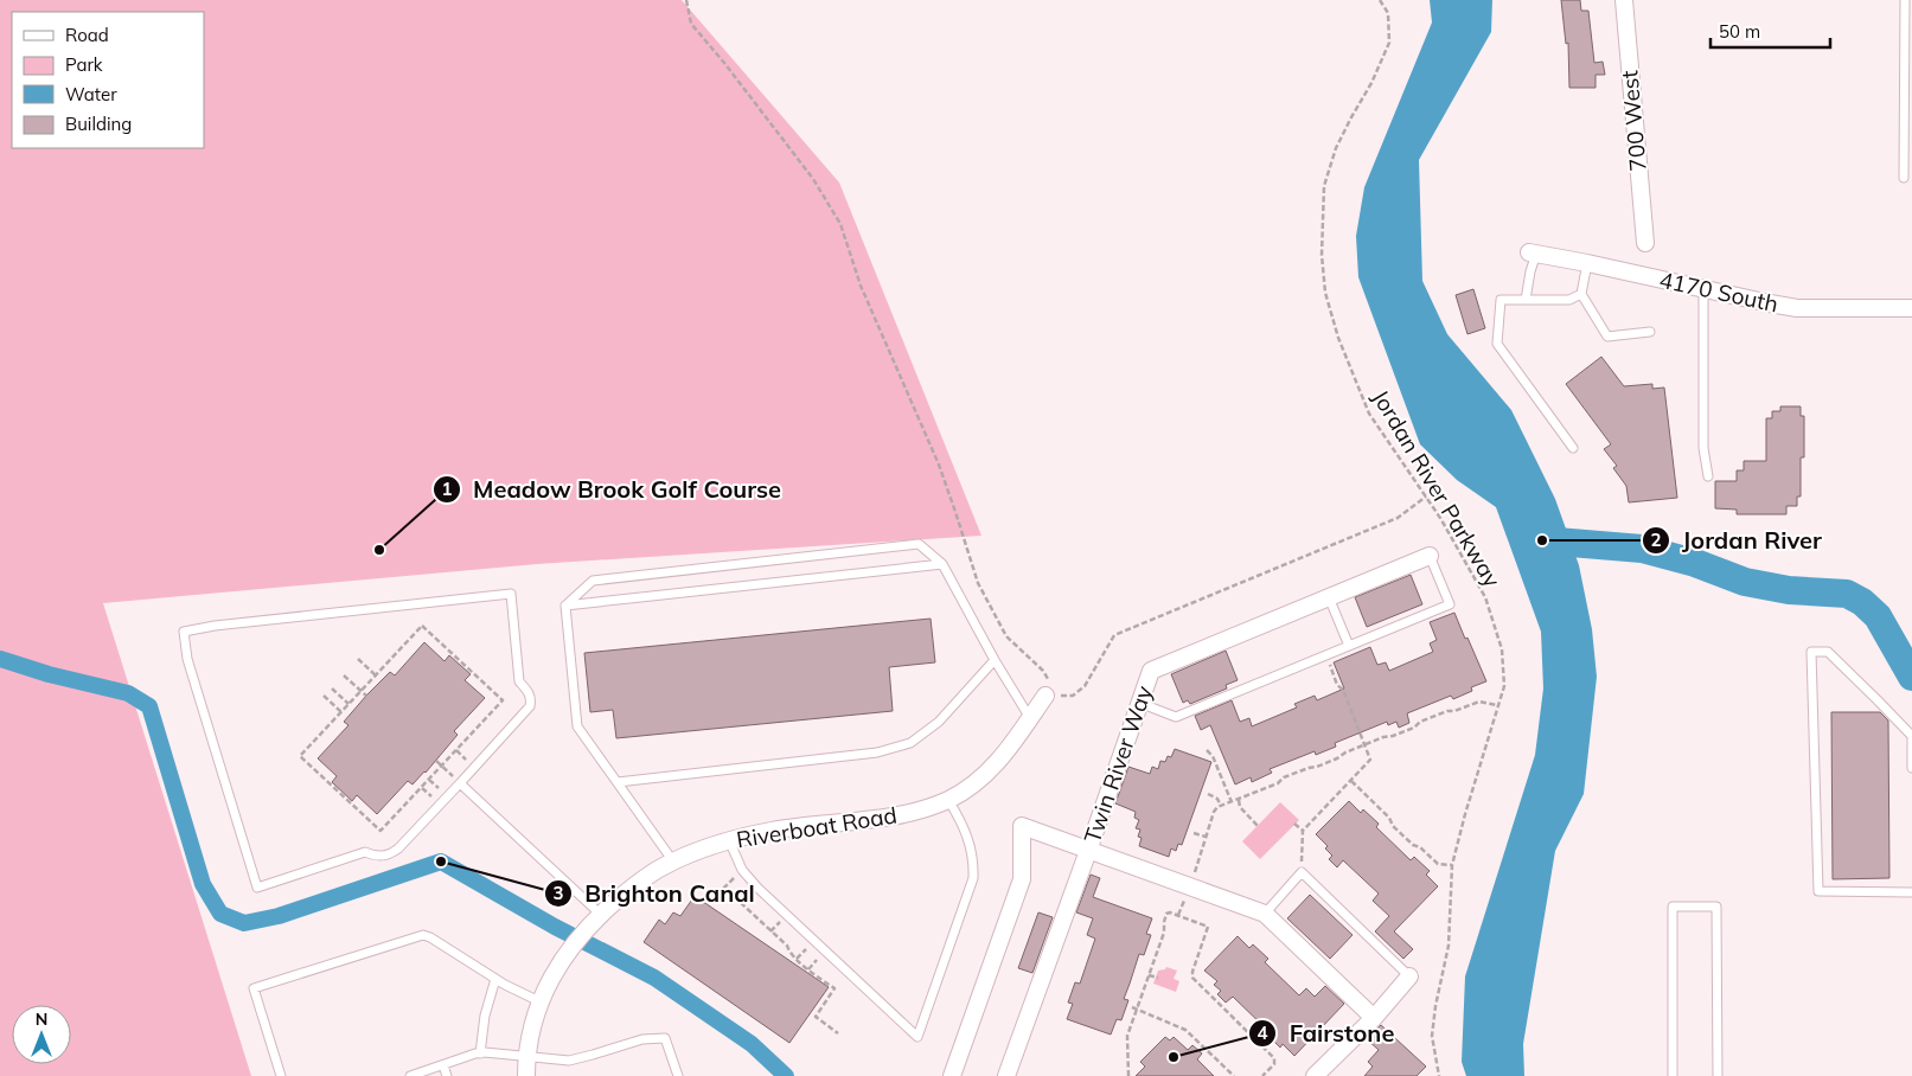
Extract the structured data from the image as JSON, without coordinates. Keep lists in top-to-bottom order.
{
  "streets": {
    "street": [
      "700 West",
      "4170 South",
      "Twin River Way",
      "Riverboat Road"
    ],
    "path": ["Jordan River Parkway"]
  },
  "places": [
    "Jordan River",
    "Meadow Brook Golf Course",
    "Brighton Canal",
    "Fairstone"
  ],
  "legend": [
    "Road",
    "Park",
    "Water",
    "Building"
  ],
  "scale_bar": "50 m",
  "north": "top"
}
